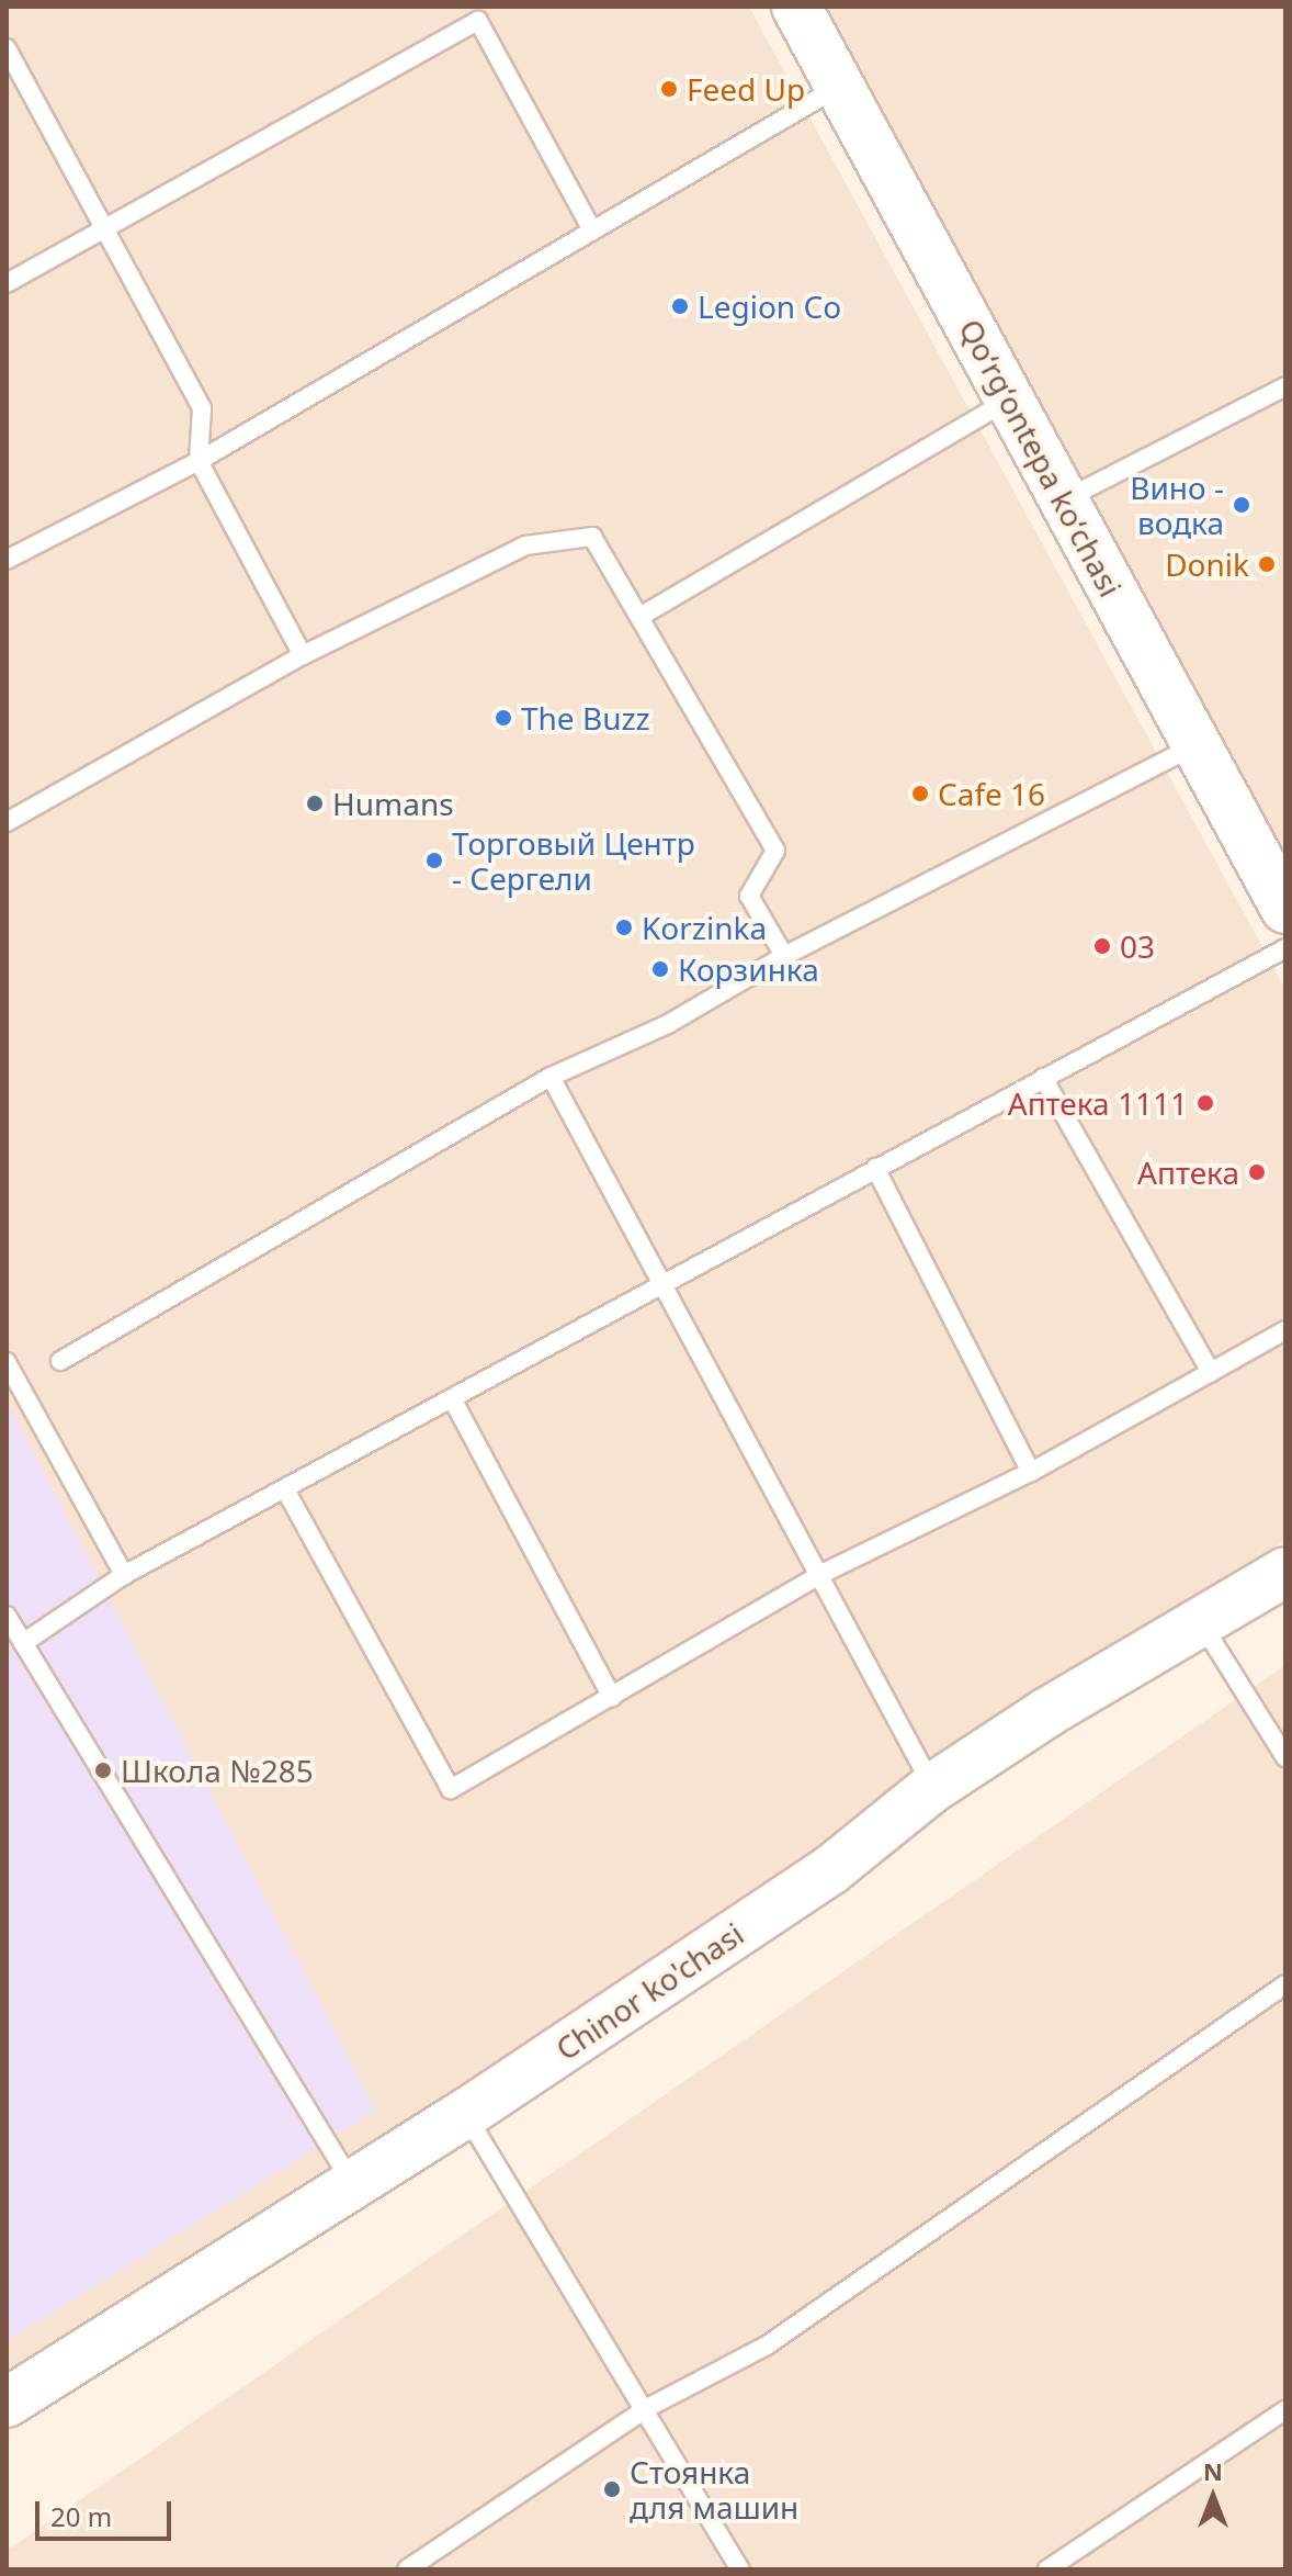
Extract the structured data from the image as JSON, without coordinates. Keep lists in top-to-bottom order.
{
  "streets": {
    "street": ["Qoʻrgʻontepa koʻchasi", "Chinor ko'chasi"]
  },
  "places": [
    "Feed Up",
    "Legion Co",
    "Вино - водка",
    "Donik",
    "The Buzz",
    "Cafe 16",
    "Humans",
    "Торговый Центр - Сергели",
    "Korzinka",
    "03",
    "Корзинка",
    "Аптека 1111",
    "Аптека",
    "Школа №285",
    "Стоянка для машин"
  ],
  "scale_bar": "20 m",
  "north": "top"
}
